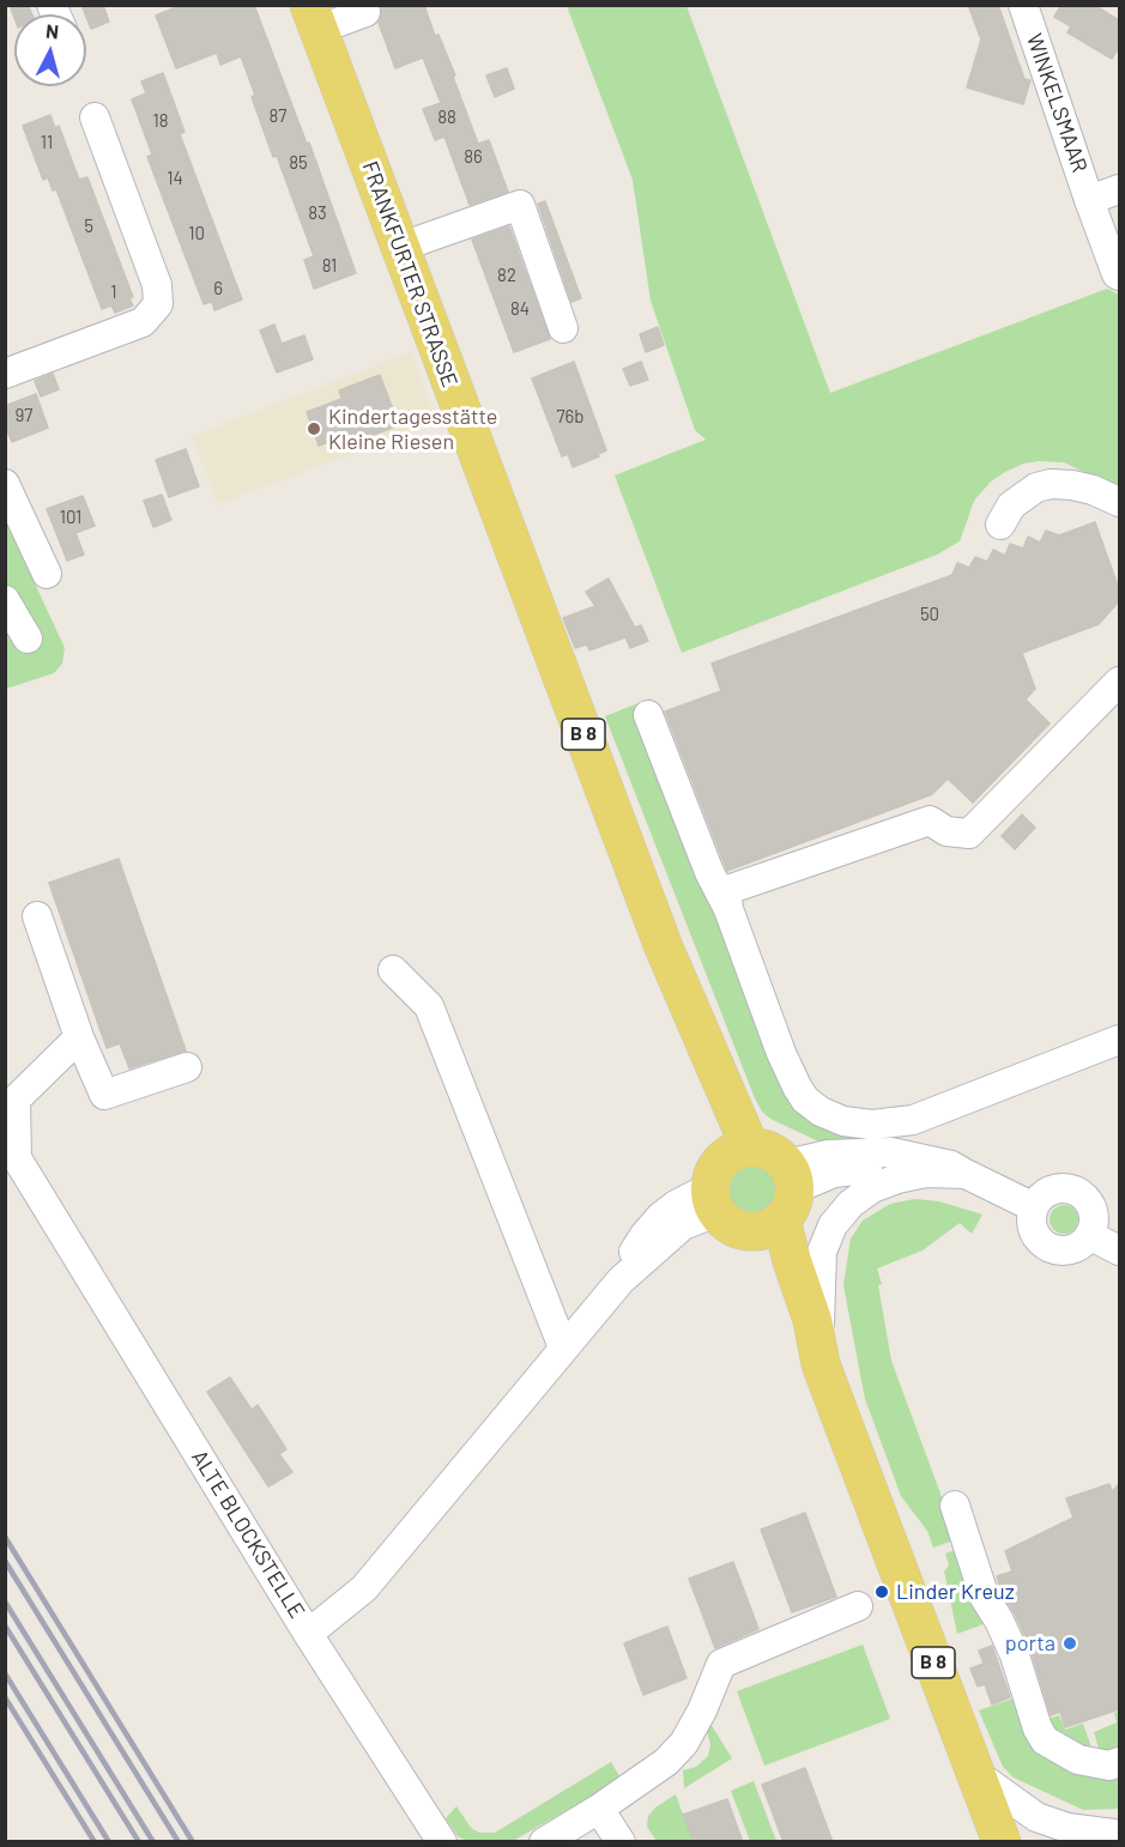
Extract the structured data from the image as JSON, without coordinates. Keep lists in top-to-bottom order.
{
  "streets": {
    "main road": ["FRANKFURTER STRASSE", "B 8"],
    "street": ["WINKELSMAAR", "ALTE BLOCKSTELLE"]
  },
  "crossings": [
    ["FRANKFURTER STRASSE", "ALTE BLOCKSTELLE"]
  ],
  "places": ["Kindertagesstätte Kleine Riesen", "Linder Kreuz", "porta"],
  "house_numbers": [
    "87",
    "88",
    "18",
    "11",
    "86",
    "85",
    "14",
    "83",
    "5",
    "10",
    "81",
    "82",
    "6",
    "1",
    "84",
    "97",
    "76b",
    "101",
    "50"
  ],
  "north": "top"
}
